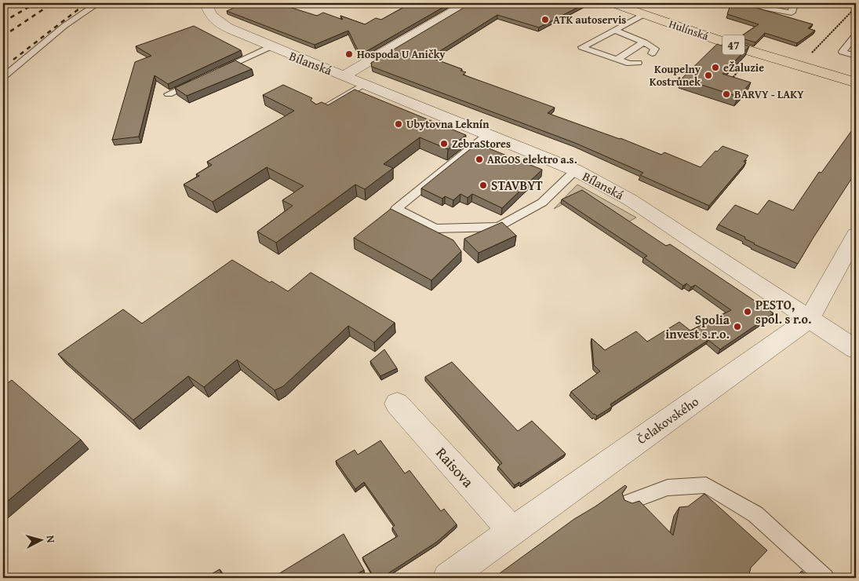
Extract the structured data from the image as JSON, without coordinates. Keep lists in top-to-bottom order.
{
  "streets": {
    "main road": ["Hulínská", "47"],
    "street": ["Bílanská", "Čelakovského", "Raisova"]
  },
  "crossings": [
    ["Bílanská", "Čelakovského"],
    ["Čelakovského", "Raisova"]
  ],
  "places": [
    "ATK autoservis",
    "Hospoda U Aničky",
    "eŽaluzie",
    "Koupelny Kostrůnek",
    "BARVY - LAKY",
    "Ubytovna Leknín",
    "ZebraStores",
    "ARGOS elektro a.s.",
    "STAVBYT",
    "PESTO, spol. s r.o.",
    "Spolia invest s.r.o."
  ],
  "north": "right"
}
